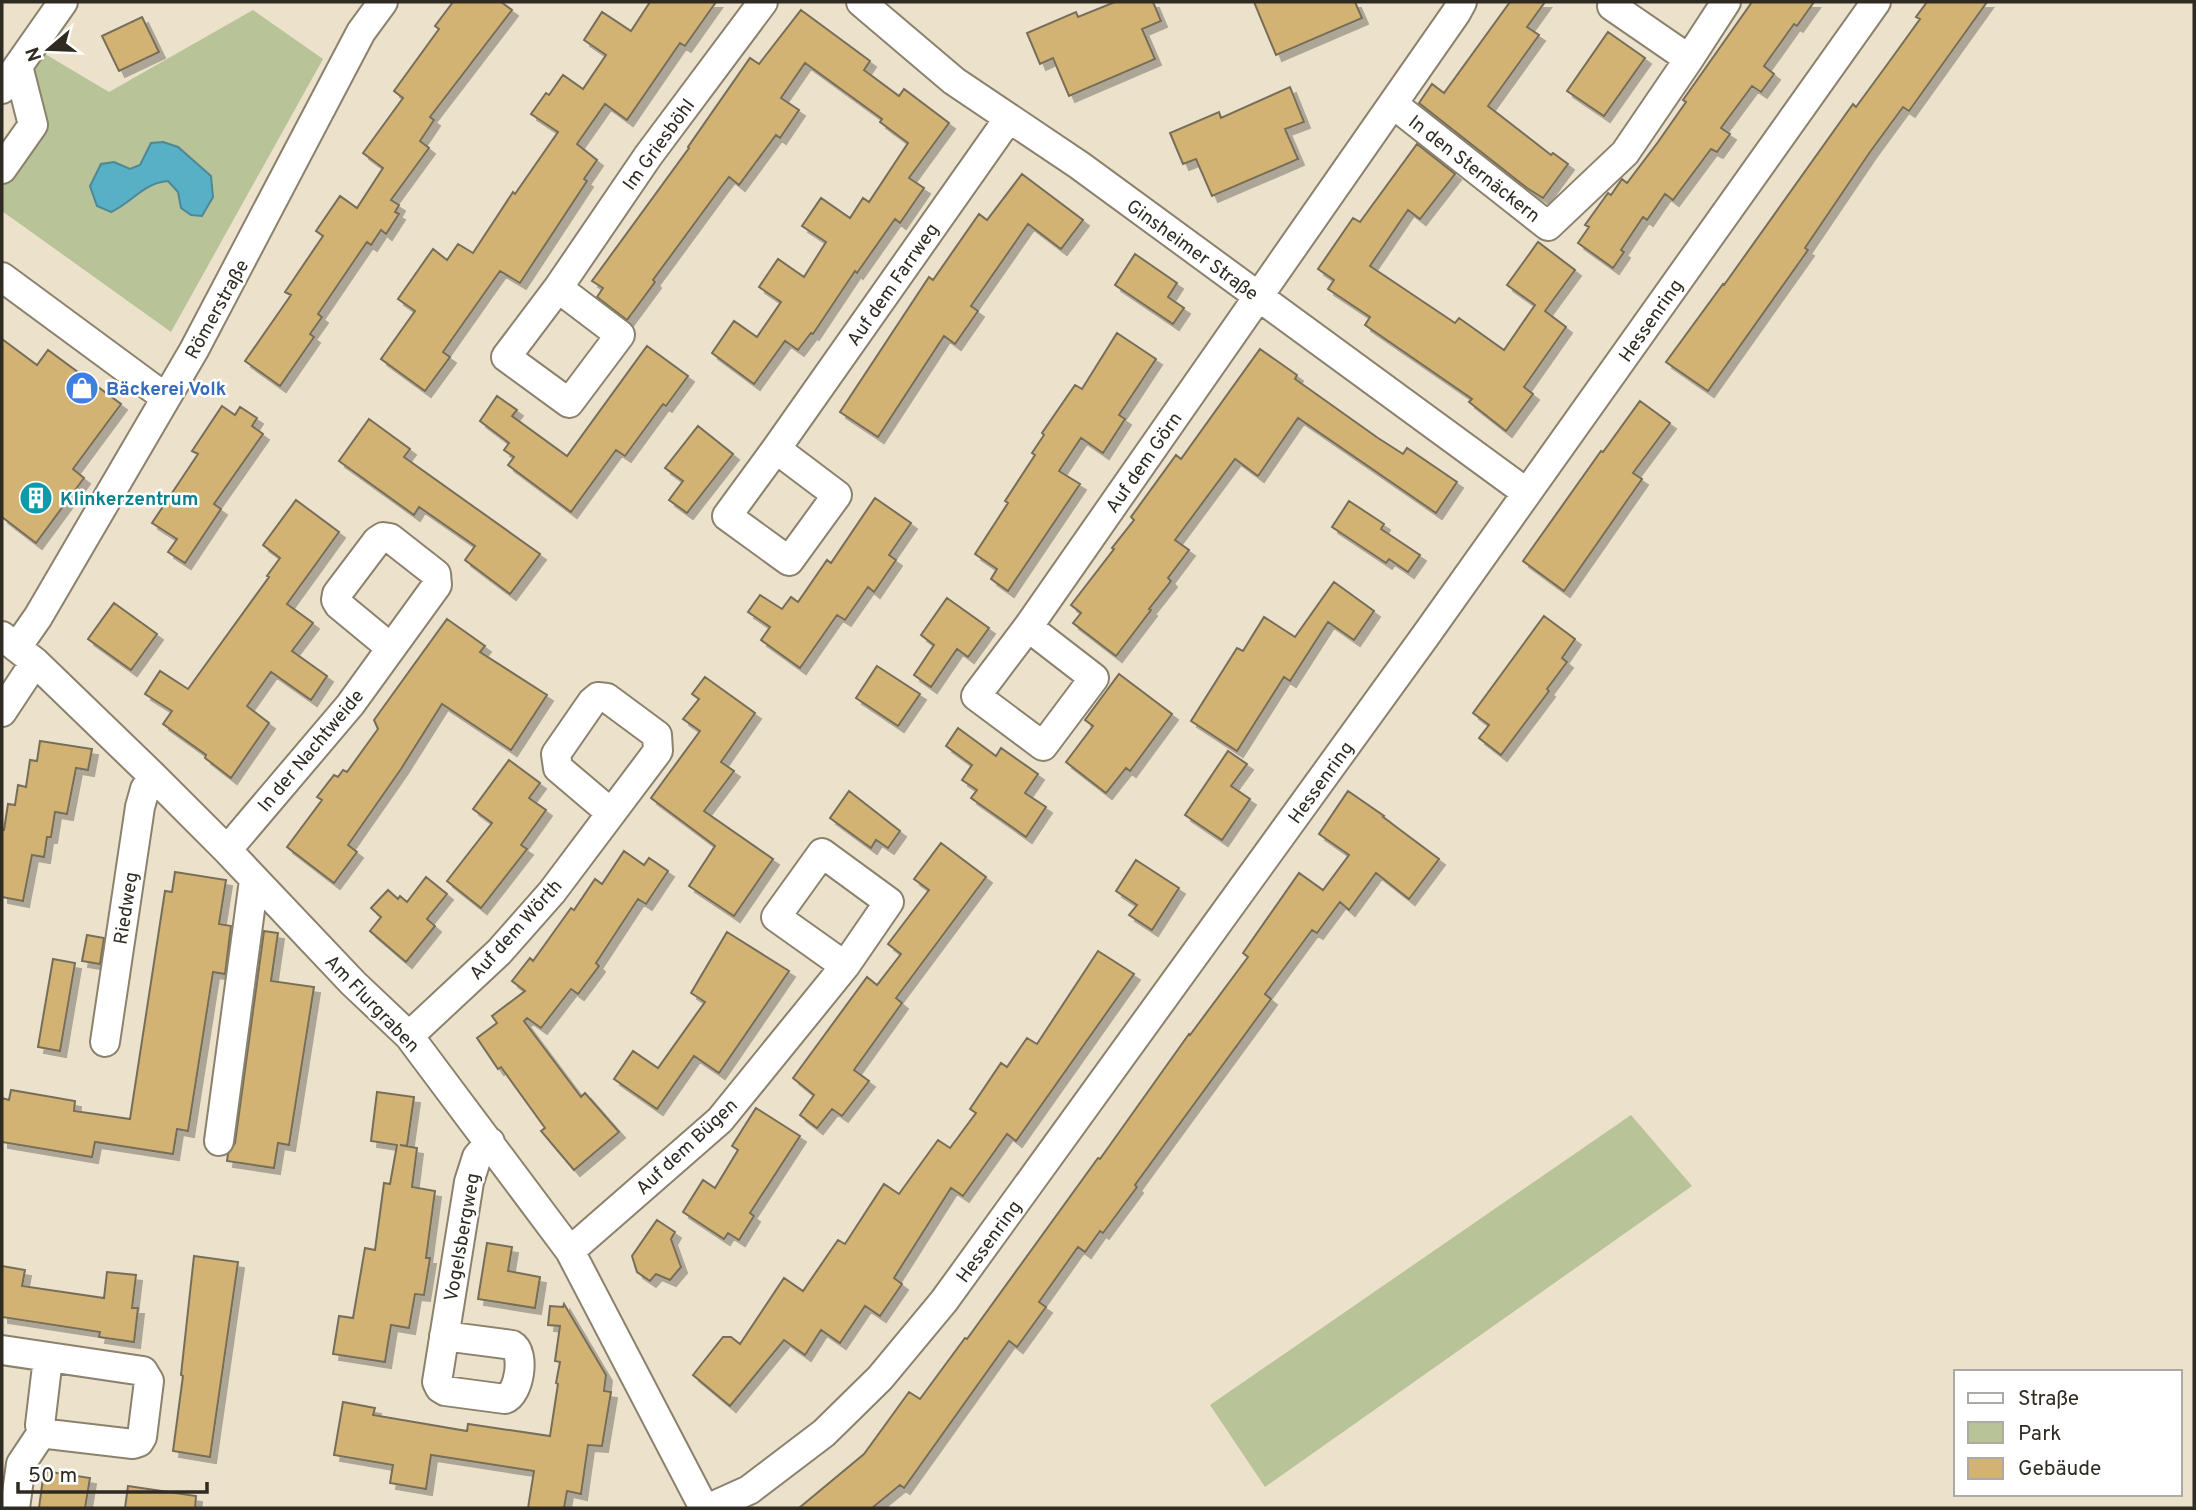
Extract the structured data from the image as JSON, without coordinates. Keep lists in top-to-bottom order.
{
  "streets": {
    "street": [
      "Im Griesböhl",
      "In den Sternäckern",
      "Ginsheimer Straße",
      "Auf dem Farrweg",
      "Römerstraße",
      "Hessenring",
      "Auf dem Görn",
      "In der Nachtweide",
      "Riedweg",
      "Auf dem Wörth",
      "Am Flurgraben",
      "Auf dem Bügen",
      "Vogelsbergweg"
    ]
  },
  "crossings": [
    ["In den Sternäckern", "Ginsheimer Straße"],
    ["In den Sternäckern", "Auf dem Görn"],
    ["Ginsheimer Straße", "Auf dem Farrweg"],
    ["Ginsheimer Straße", "Hessenring"],
    ["Ginsheimer Straße", "Auf dem Görn"],
    ["Römerstraße", "Am Flurgraben"],
    ["Hessenring", "Am Flurgraben"],
    ["In der Nachtweide", "Am Flurgraben"],
    ["Riedweg", "Am Flurgraben"],
    ["Auf dem Wörth", "Am Flurgraben"],
    ["Am Flurgraben", "Auf dem Bügen"],
    ["Am Flurgraben", "Vogelsbergweg"]
  ],
  "places": {
    "shop": ["Bäckerei Volk"],
    "building": ["Klinkerzentrum"]
  },
  "legend": ["Straße", "Park", "Gebäude"],
  "scale_bar": "50 m",
  "north": "left"
}
